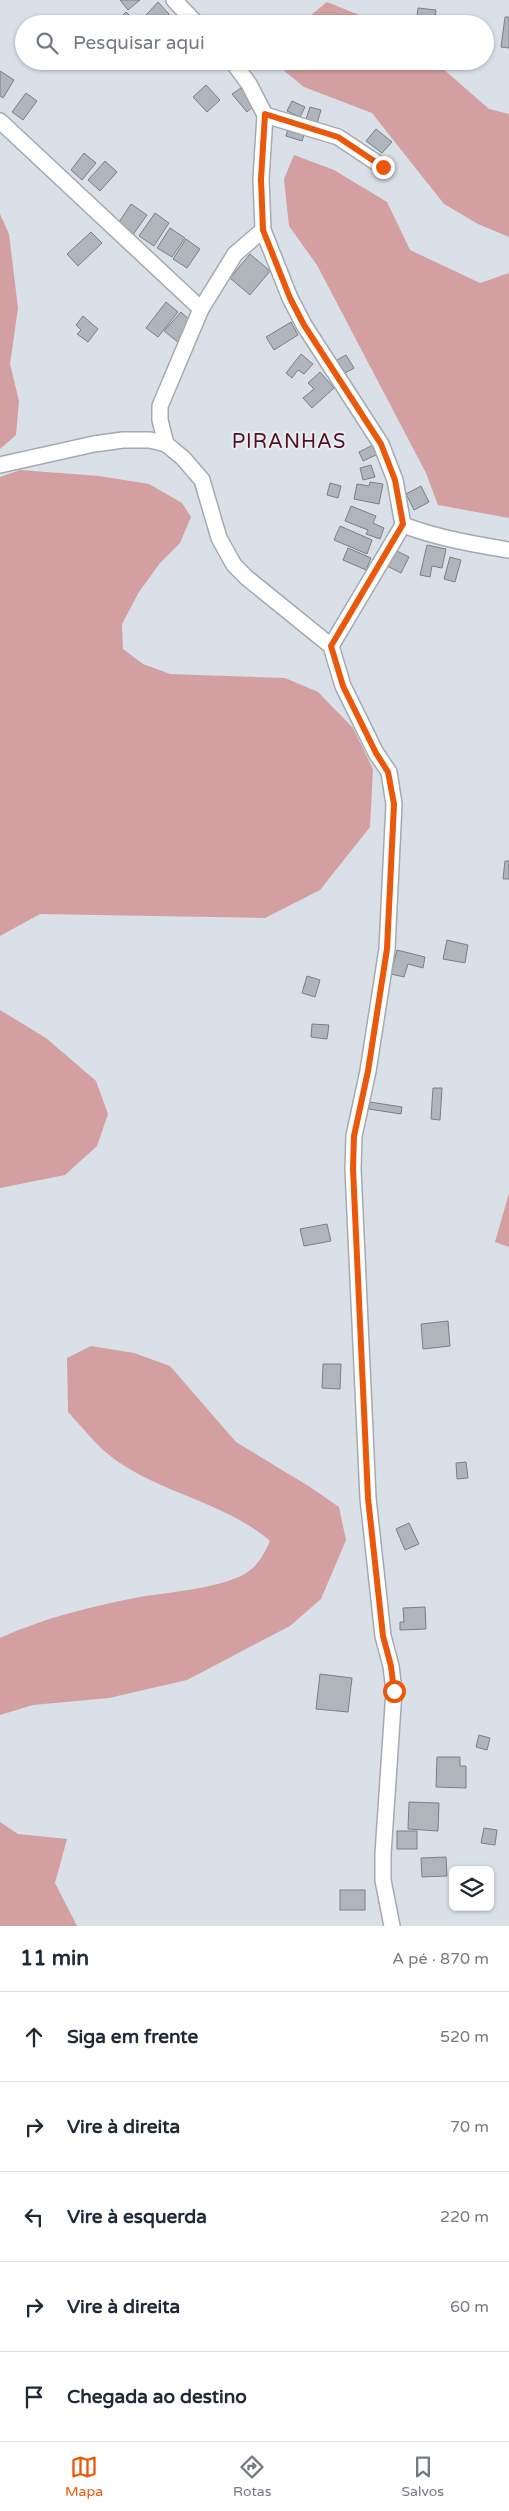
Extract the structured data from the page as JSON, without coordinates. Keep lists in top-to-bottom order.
{
  "districts": ["PIRANHAS"],
  "page": {
    "search": "Pesquisar aqui",
    "heading": ["11 min", "A pé · 870 m"],
    "list": [
      ["Siga em frente", "520 m"],
      ["Vire à direita", "70 m"],
      ["Vire à esquerda", "220 m"],
      ["Vire à direita", "60 m"],
      "Chegada ao destino"
    ],
    "nav": ["Mapa", "Rotas", "Salvos"]
  }
}
